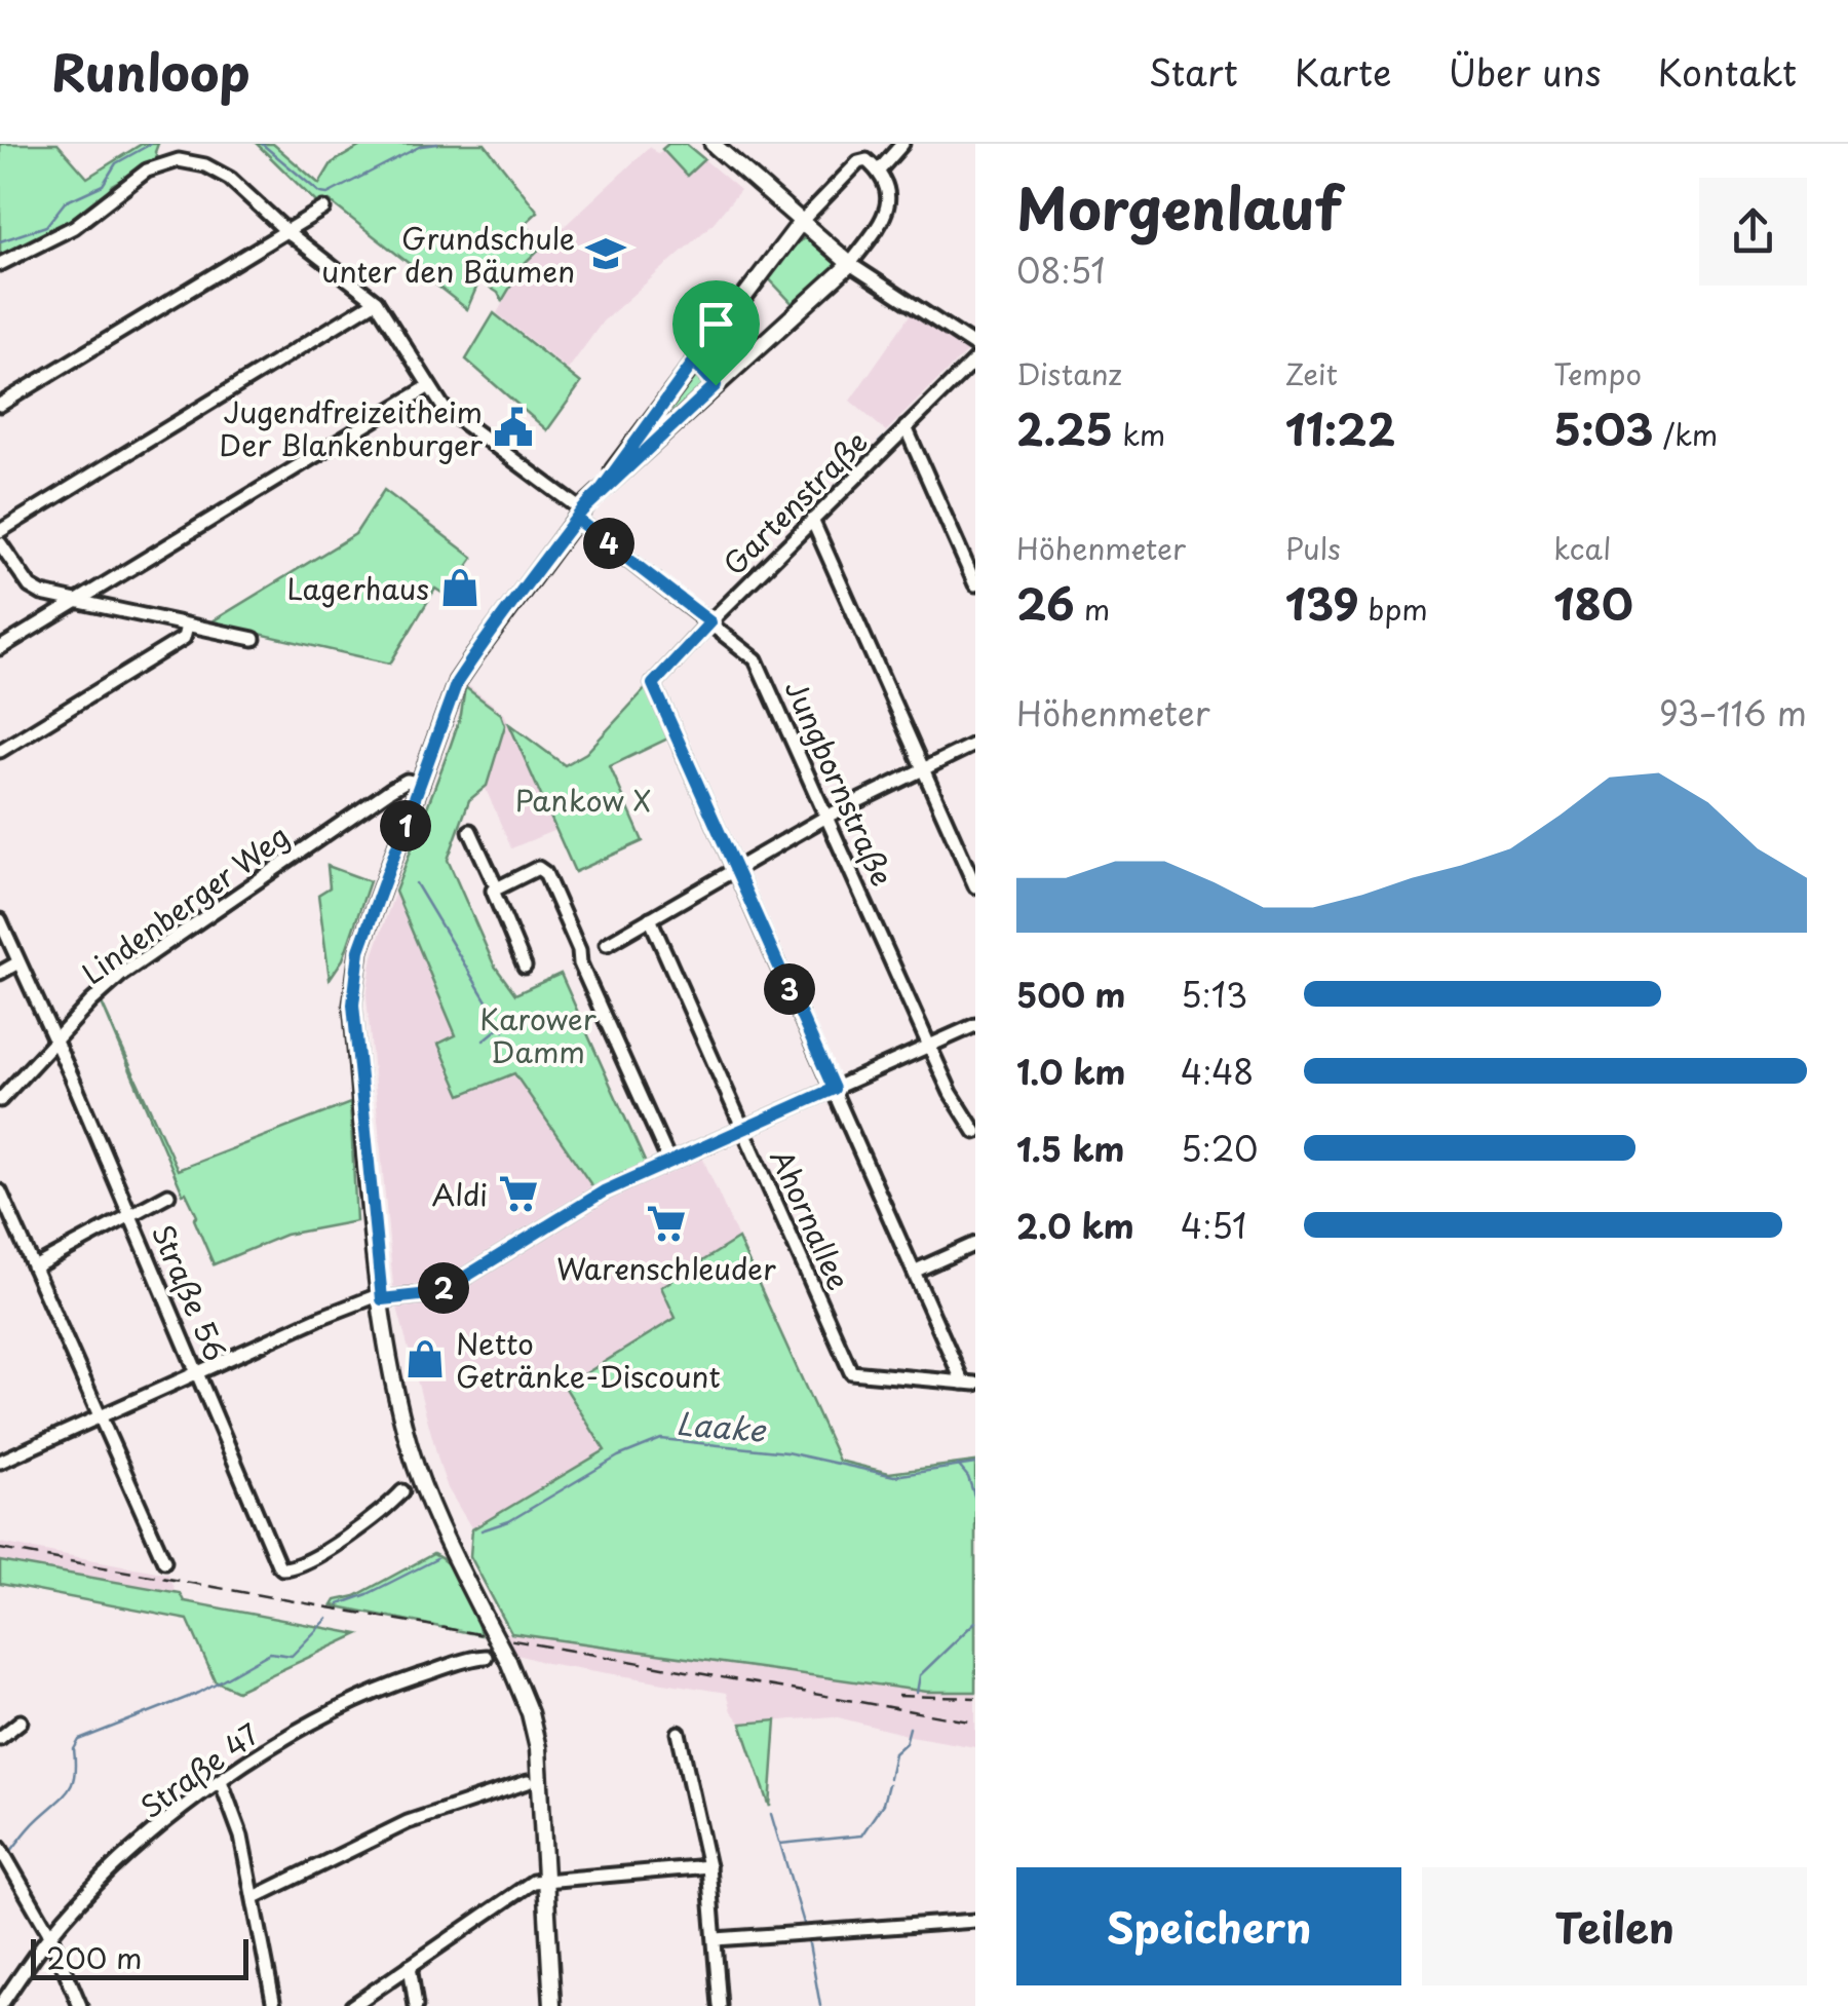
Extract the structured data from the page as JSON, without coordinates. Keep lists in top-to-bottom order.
{
  "streets": {
    "street": [
      "Gartenstraße",
      "Jungbornstraße",
      "Lindenberger Weg",
      "Ahornallee",
      "Straße 56",
      "Straße 47"
    ]
  },
  "crossings": [
    ["Gartenstraße", "Jungbornstraße"],
    ["Lindenberger Weg", "Straße 56"]
  ],
  "water": ["Laake"],
  "parks": ["Pankow X", "Karower Damm"],
  "places": {
    "school or university": ["Grundschule unter den Bäumen"],
    "public building": ["Jugendfreizeitheim Der Blankenburger"],
    "shop": ["Lagerhaus", "Netto Getränke-Discount"],
    "supermarket": ["Aldi", "Warenschleuder"]
  },
  "scale_bar": "200 m",
  "page": {
    "header": "Runloop",
    "nav": [
      "Start",
      "Karte",
      "Über uns",
      "Kontakt"
    ],
    "heading": ["Morgenlauf", "08:51"],
    "stats": [
      ["Distanz", "2.25 km"],
      ["Zeit", "11:22"],
      ["Tempo", "5:03 /km"],
      ["Höhenmeter", "26 m"],
      ["Puls", "139 bpm"],
      ["kcal", "180"]
    ],
    "pins": [
      "4",
      "1",
      "3",
      "2"
    ],
    "chart": ["Höhenmeter", "93–116 m"],
    "list": [
      {
        "name": "500 m",
        "note": "5:13"
      },
      {
        "name": "1.0 km",
        "note": "4:48"
      },
      {
        "name": "1.5 km",
        "note": "5:20"
      },
      {
        "name": "2.0 km",
        "note": "4:51"
      }
    ],
    "buttons": ["Speichern", "Teilen"],
    "scale": "200 m"
  }
}
